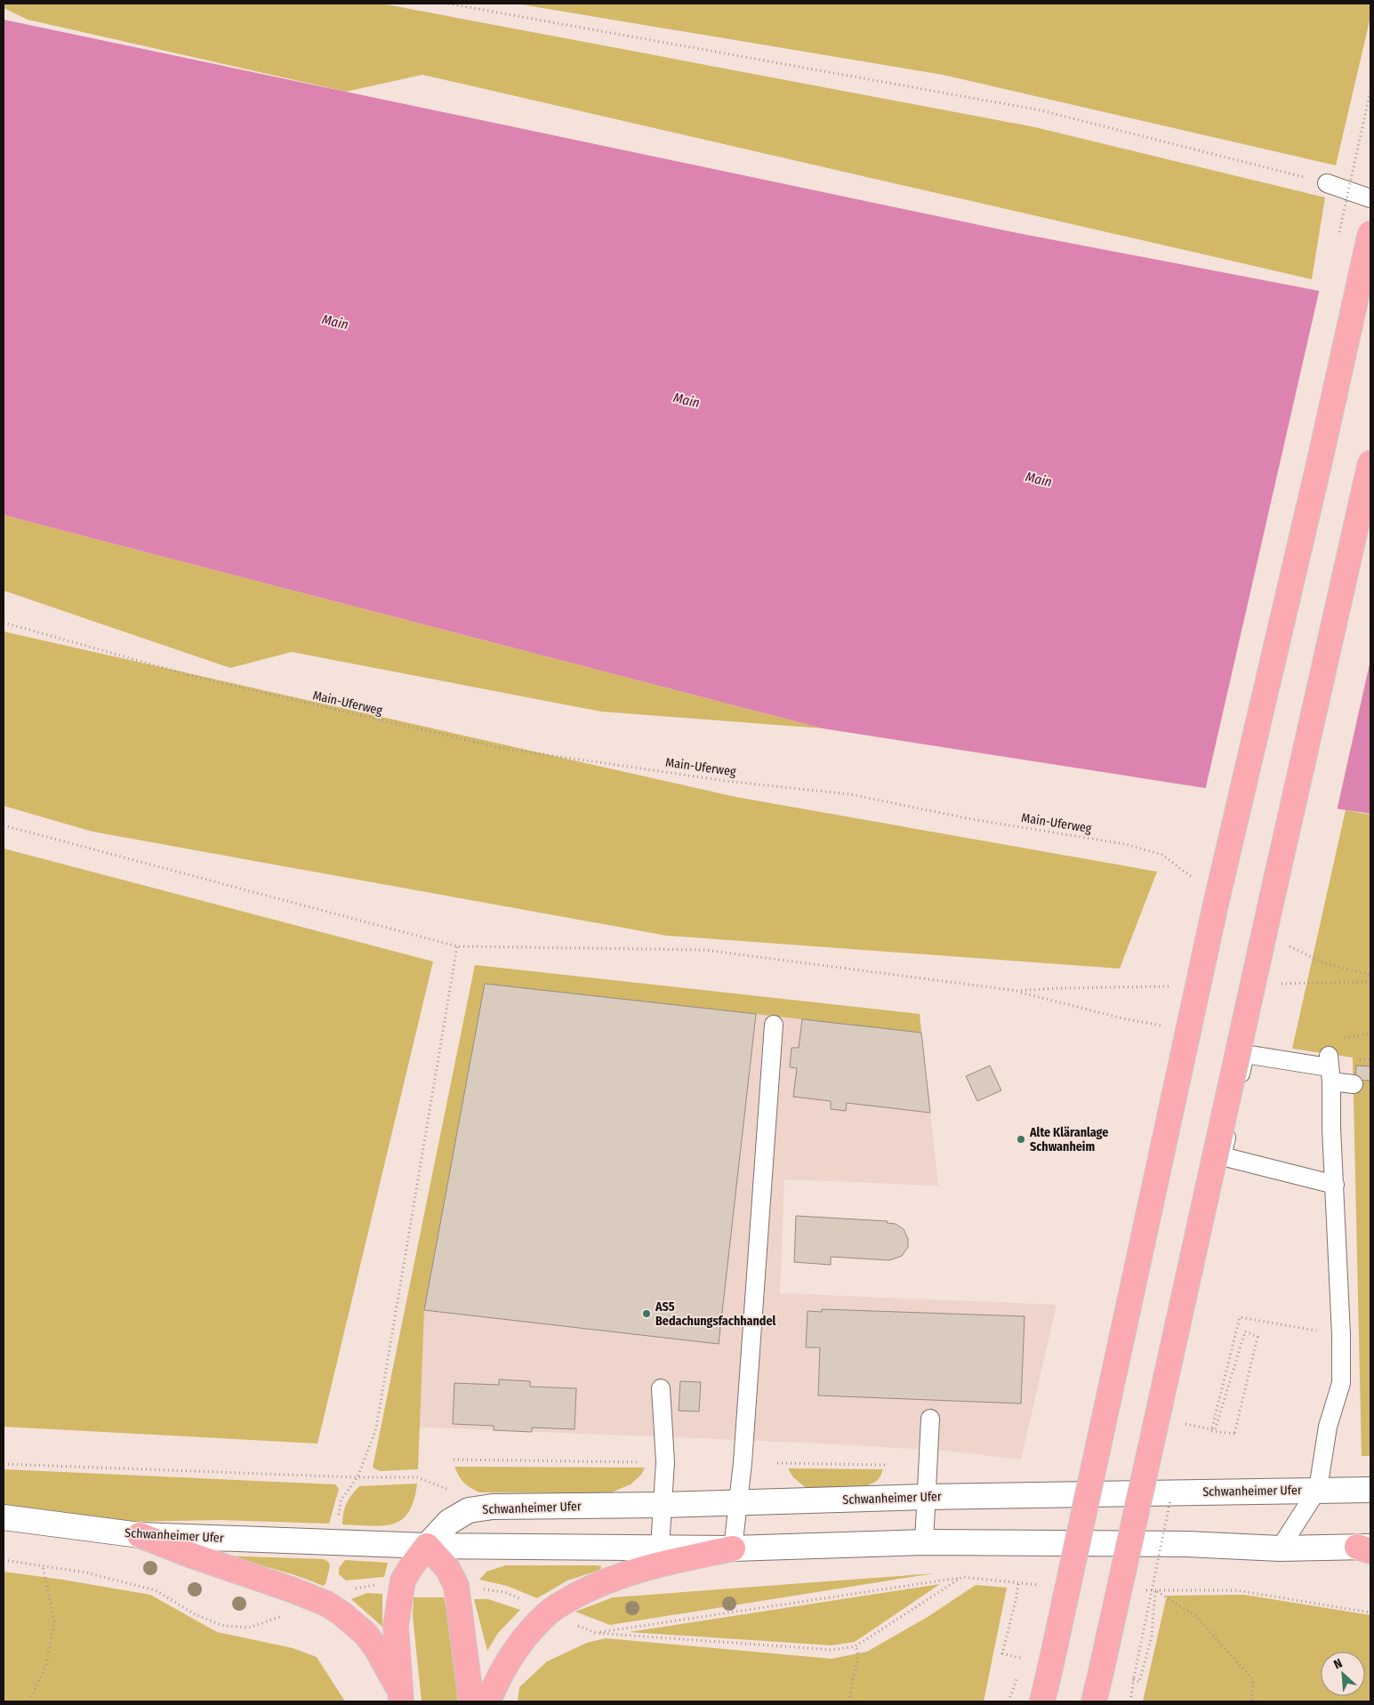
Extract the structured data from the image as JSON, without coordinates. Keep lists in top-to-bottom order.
{
  "streets": {
    "main road": ["Schwanheimer Ufer"],
    "path": ["Main-Uferweg"]
  },
  "water": ["Main"],
  "places": ["Alte Kläranlage Schwanheim", "AS5 Bedachungsfachhandel"],
  "north": "top left"
}
